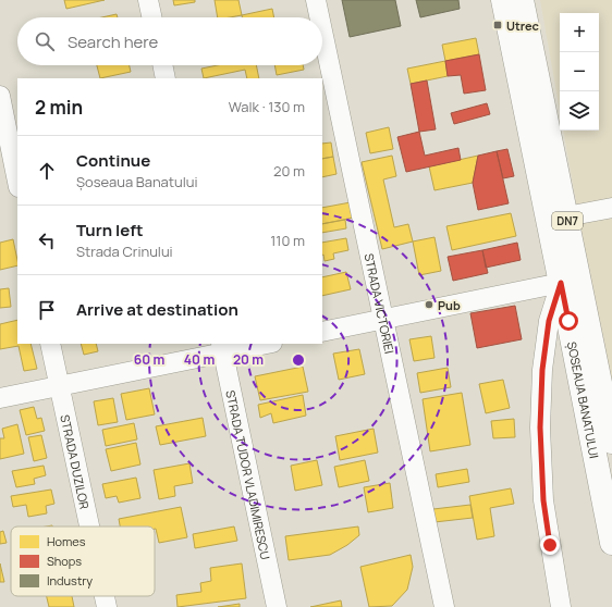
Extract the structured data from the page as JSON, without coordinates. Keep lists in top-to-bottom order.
{
  "streets": {
    "main road": ["DN7", "ȘOSEAUA BANATULUI"],
    "street": ["STRADA VICTORIEI", "STRADA DUZILOR", "STRADA TUDOR VLADIMIRESCU"]
  },
  "places": {
    "transit": ["Utrec"],
    "other": ["Pub"]
  },
  "legend": ["Homes", "Shops", "Industry"],
  "page": {
    "map_buttons": ["+", "−"],
    "search": "Search here",
    "heading": ["2 min", "Walk · 130 m"],
    "list": [
      ["Continue", "Șoseaua Banatului", "20 m"],
      ["Turn left", "Strada Crinului", "110 m"],
      "Arrive at destination"
    ]
  },
  "rings": ["60 m", "40 m", "20 m"]
}
